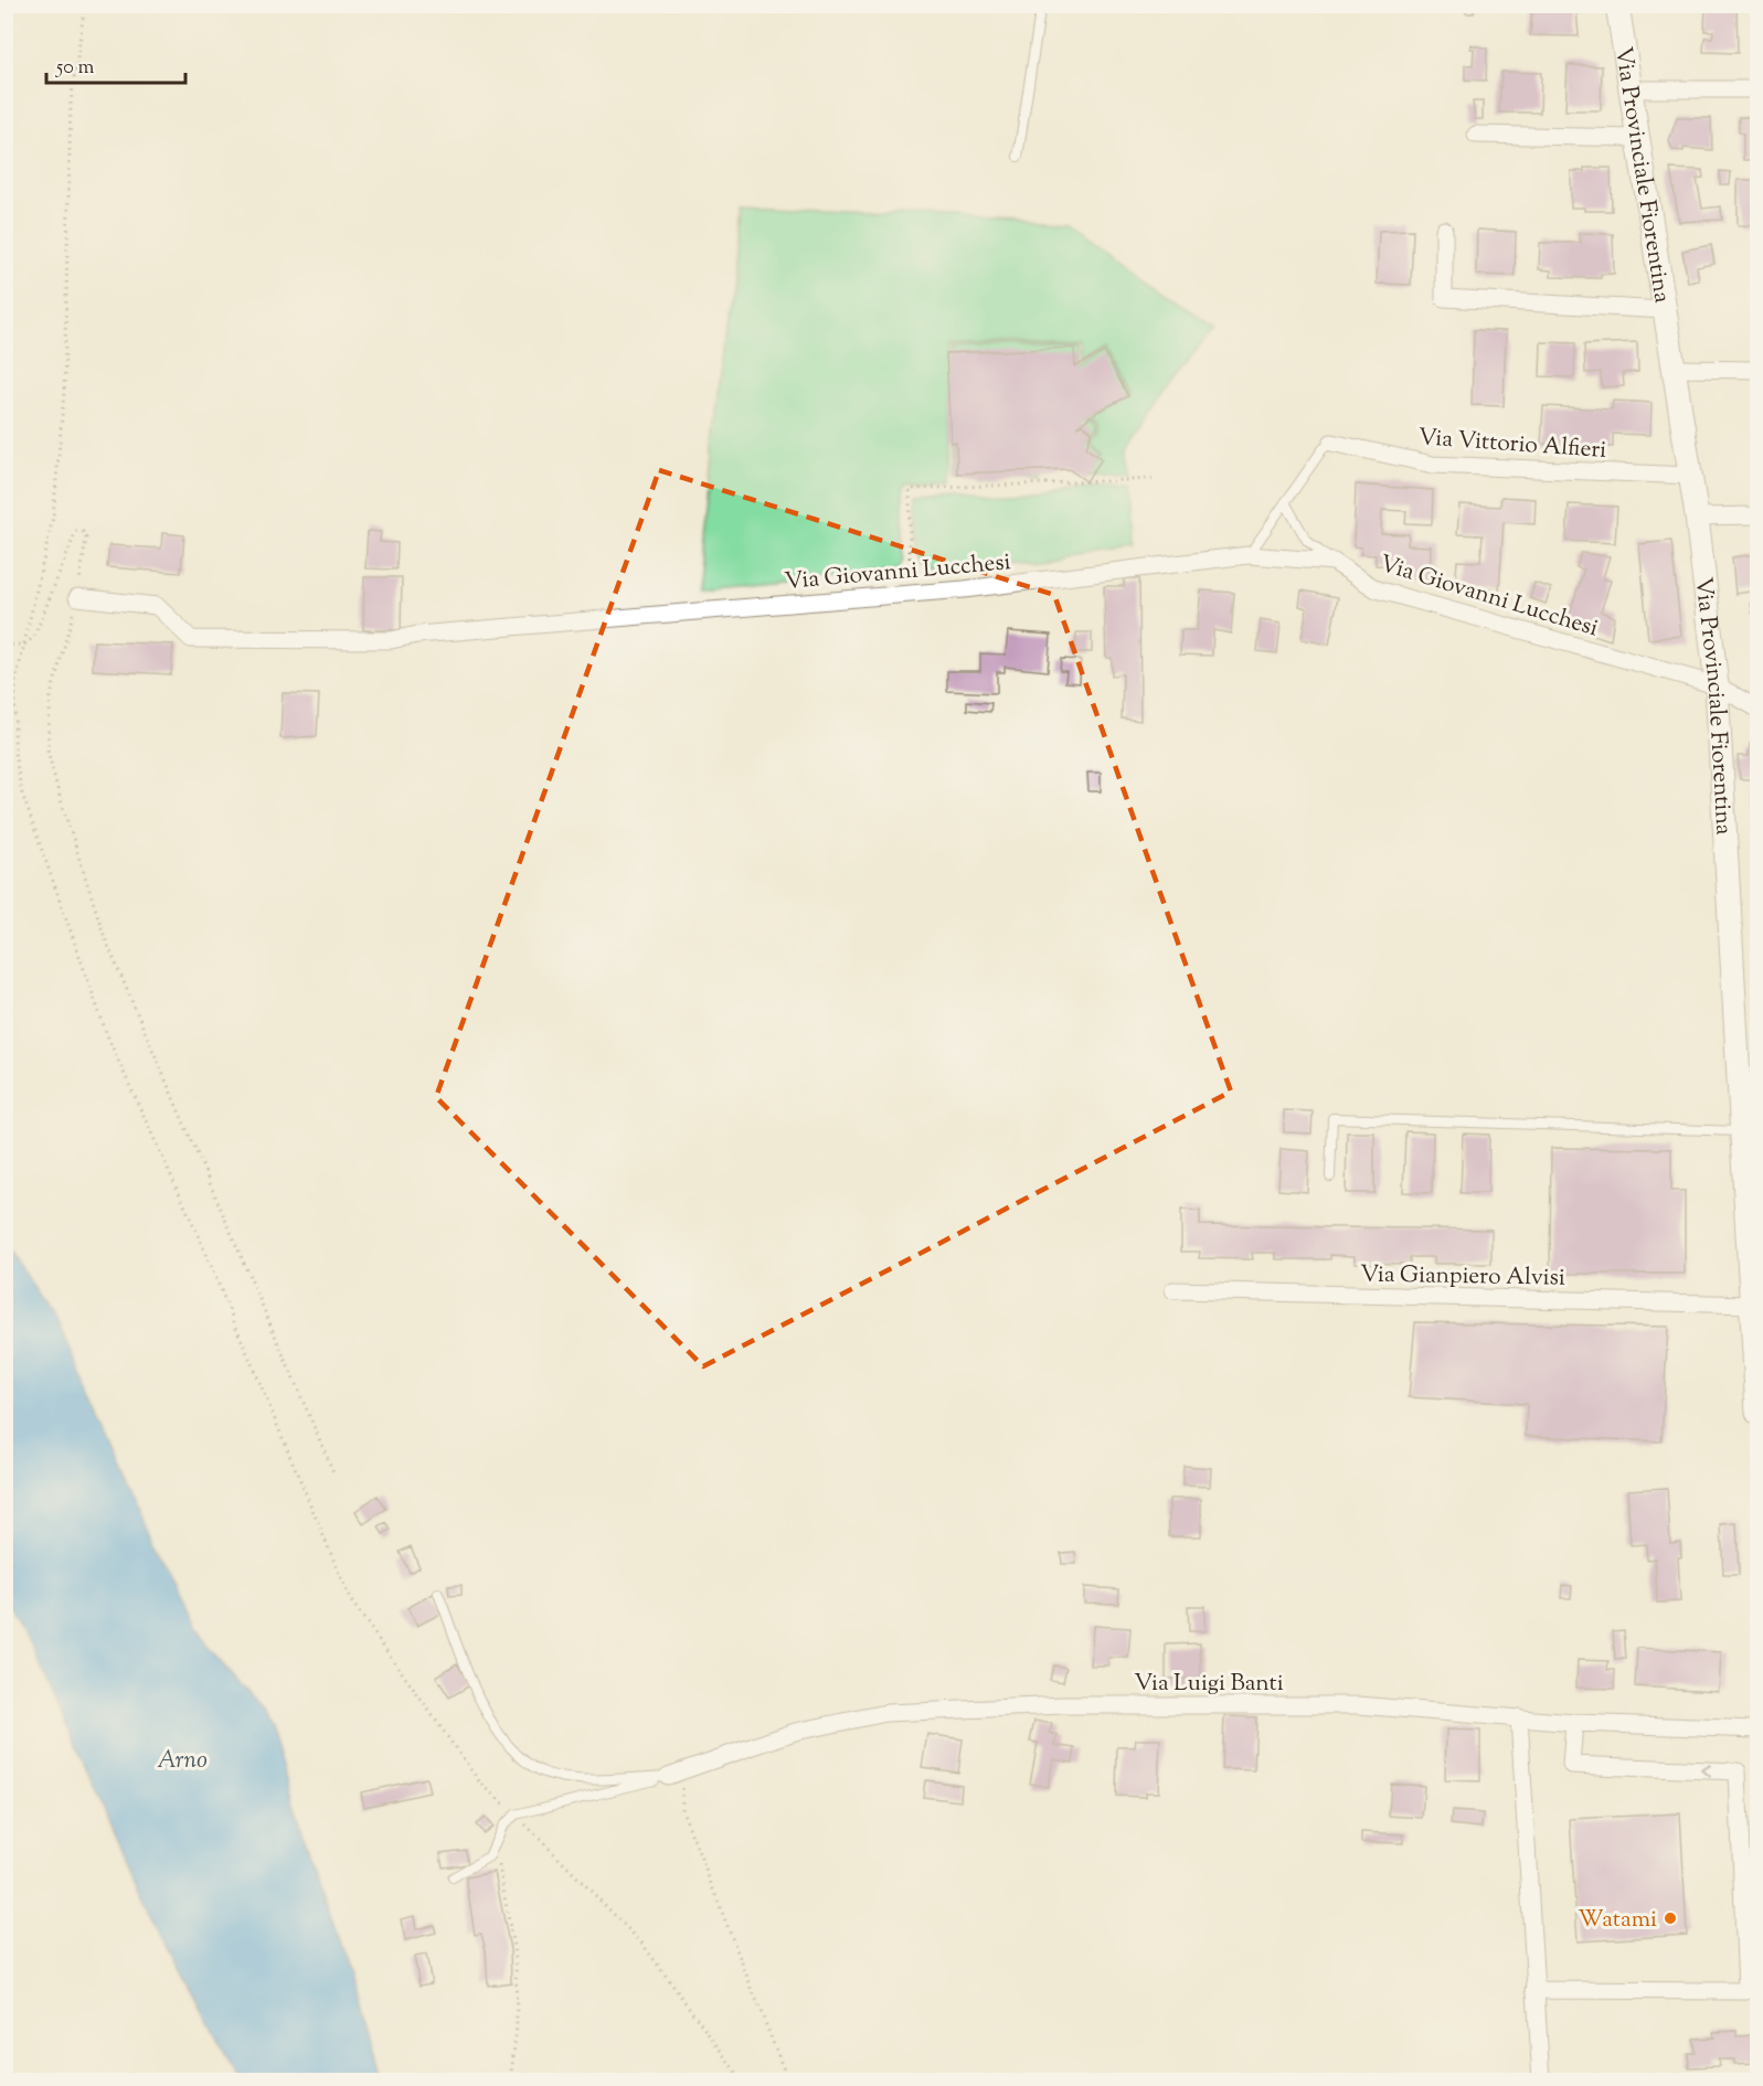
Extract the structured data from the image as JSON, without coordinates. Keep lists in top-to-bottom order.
{
  "streets": {
    "main road": ["Via Provinciale Fiorentina"],
    "street": [
      "Via Vittorio Alfieri",
      "Via Giovanni Lucchesi",
      "Via Gianpiero Alvisi",
      "Via Luigi Banti"
    ]
  },
  "crossings": [
    ["Via Provinciale Fiorentina", "Via Vittorio Alfieri"],
    ["Via Provinciale Fiorentina", "Via Giovanni Lucchesi"],
    ["Via Provinciale Fiorentina", "Via Gianpiero Alvisi"]
  ],
  "water": ["Arno"],
  "places": ["Watami"],
  "scale_bar": "50 m"
}
